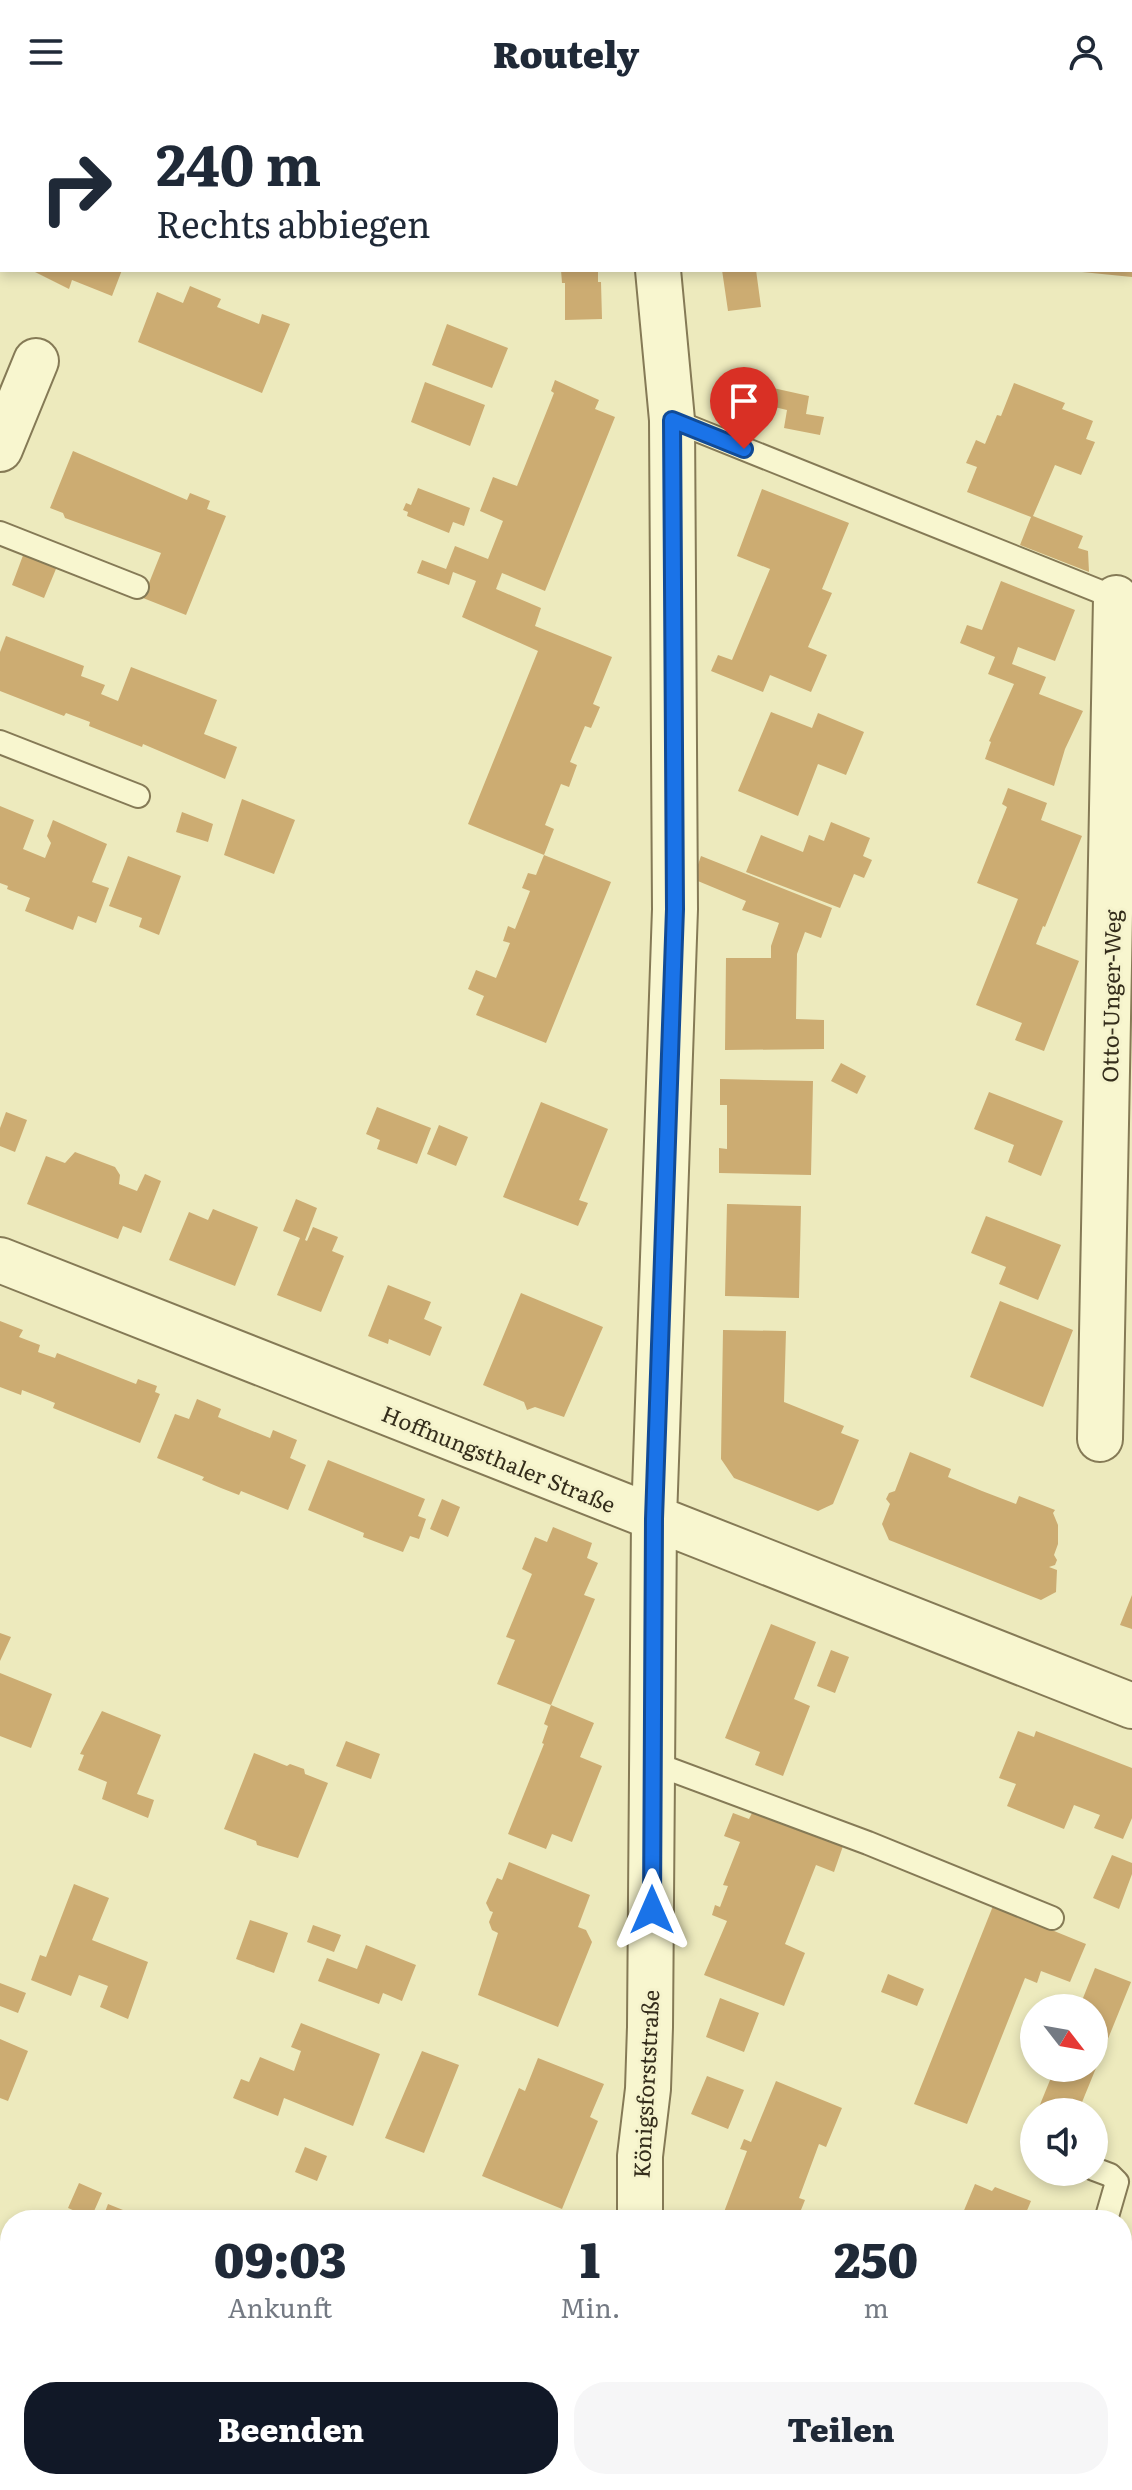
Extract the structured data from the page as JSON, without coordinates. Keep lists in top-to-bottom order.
{
  "streets": {
    "street": ["Otto-Unger-Weg", "Hoffnungsthaler Straße", "Königsforststraße"]
  },
  "crossings": [
    ["Hoffnungsthaler Straße", "Königsforststraße"]
  ],
  "north": "bottom right",
  "page": {
    "header": "Routely",
    "turn": ["240 m", "Rechts abbiegen"],
    "eta": [
      "09:03",
      "Ankunft",
      "1",
      "Min.",
      "250",
      "m"
    ],
    "buttons": ["Beenden", "Teilen"]
  }
}
